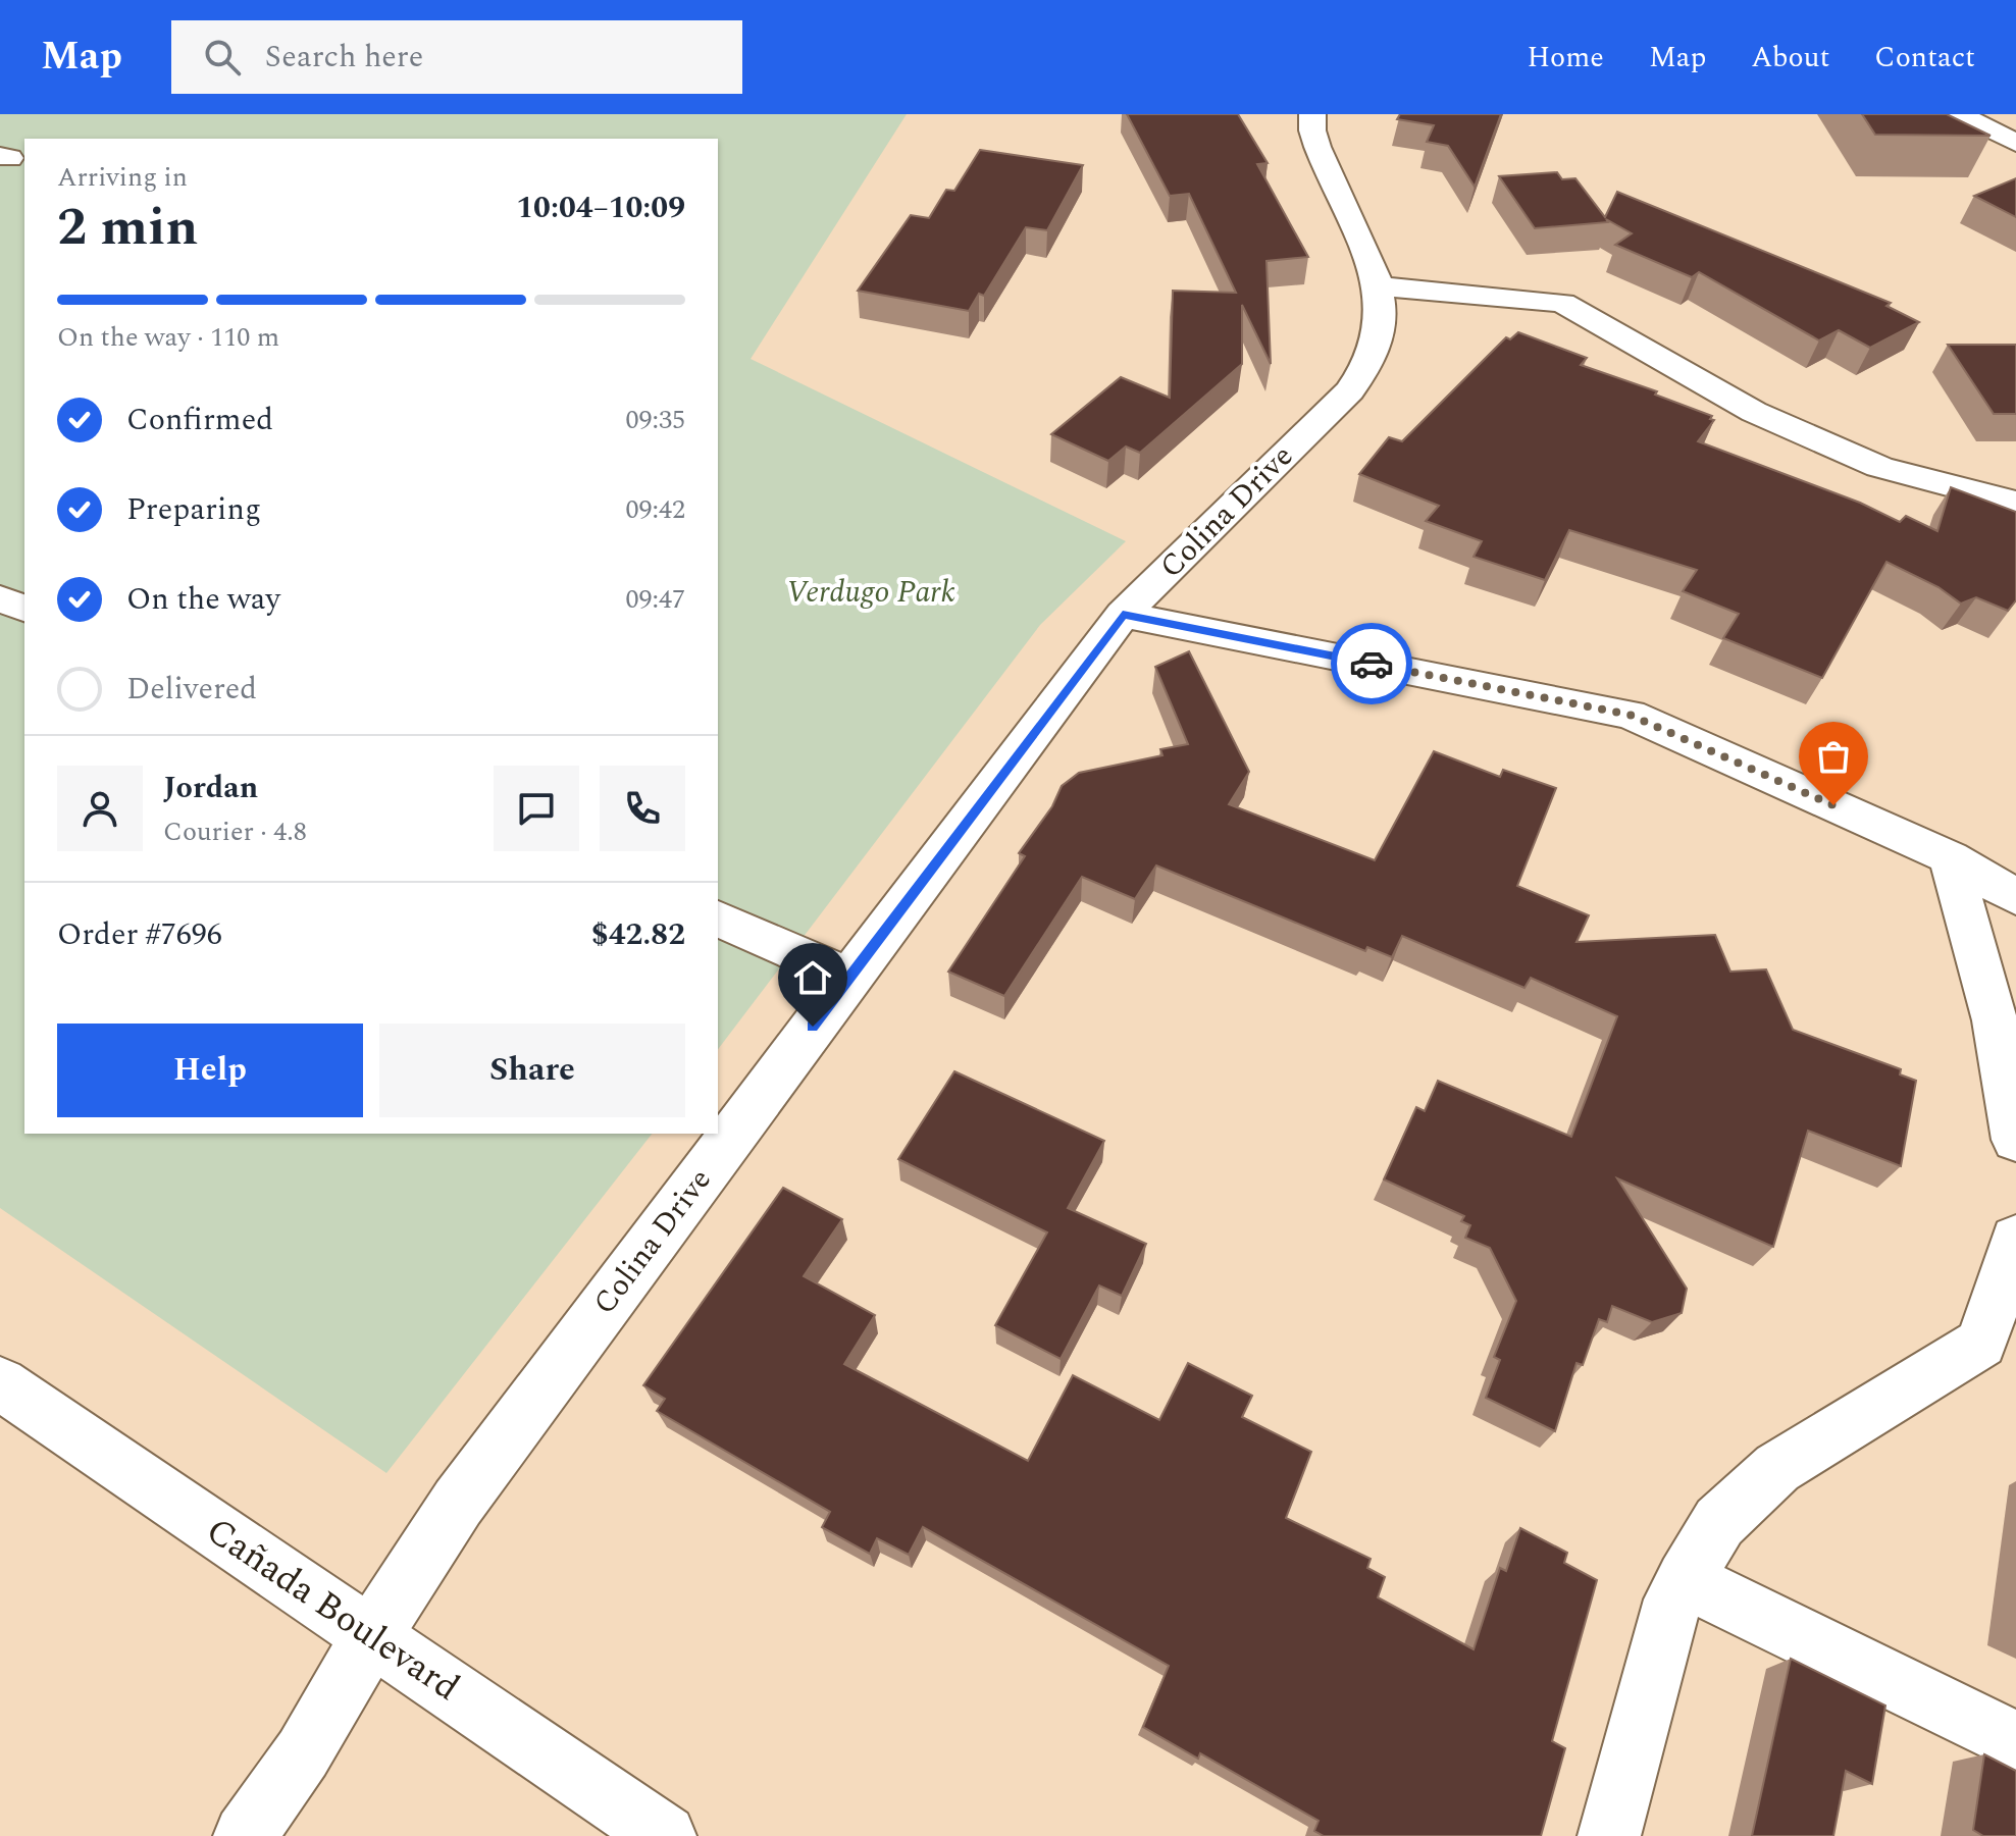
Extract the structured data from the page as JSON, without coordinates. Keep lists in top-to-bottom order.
{
  "streets": {
    "street": ["Colina Drive", "Cañada Boulevard"]
  },
  "crossings": [
    ["Colina Drive", "Cañada Boulevard"]
  ],
  "parks": ["Verdugo Park"],
  "page": {
    "header": "Map",
    "search": "Search here",
    "nav": [
      "Home",
      "Map",
      "About",
      "Contact"
    ],
    "heading": ["2 min", "Arriving in", "10:04–10:09"],
    "panel": [
      "Jordan",
      "Courier · 4.8",
      "Order #7696",
      "$42.82"
    ],
    "bar": "On the way · 110 m",
    "list": [
      ["Confirmed", "09:35"],
      ["Preparing", "09:42"],
      ["On the way", "09:47"],
      "Delivered"
    ],
    "buttons": ["Help", "Share"]
  }
}
